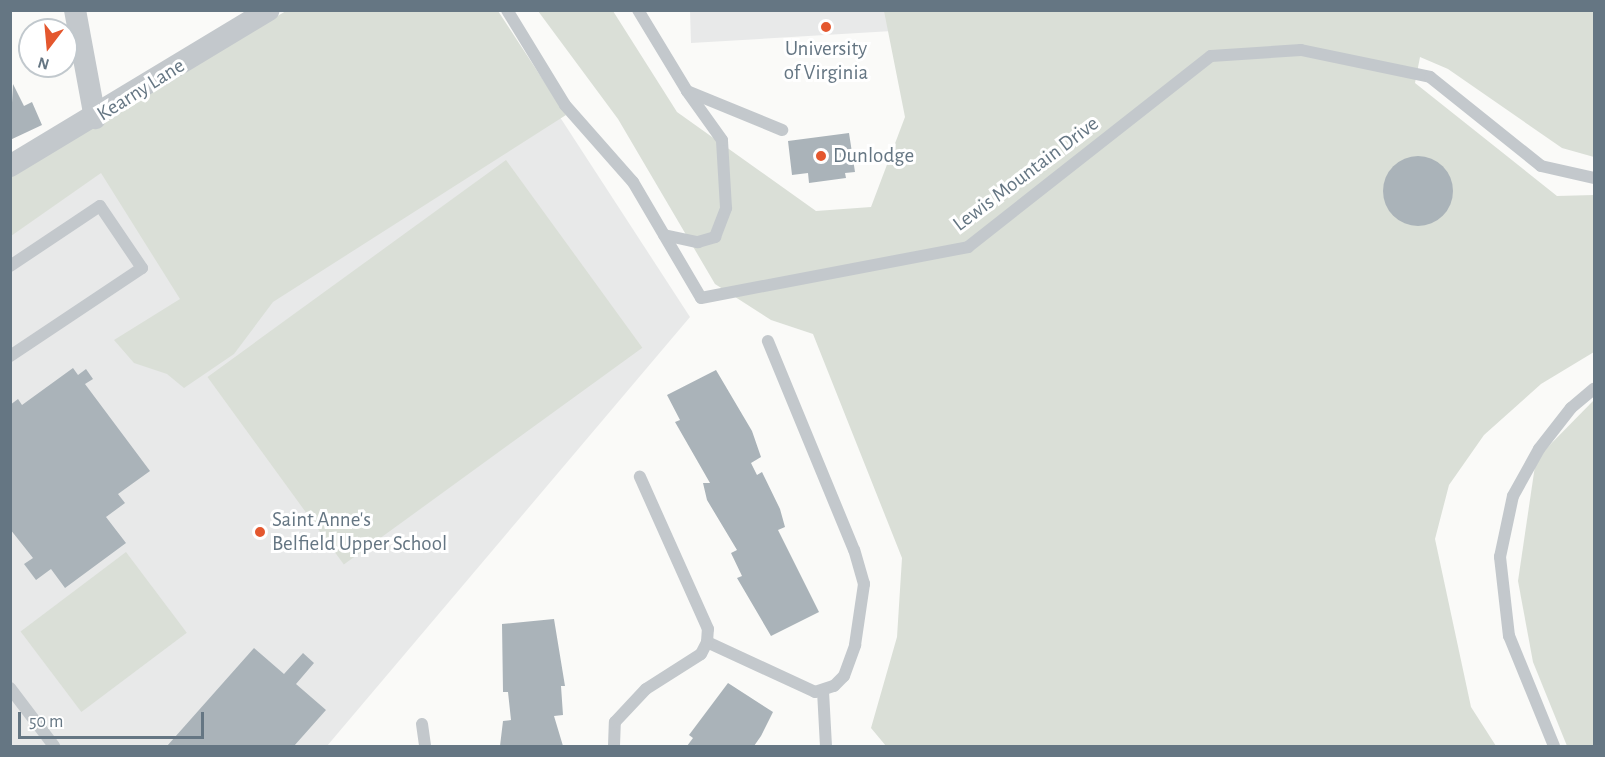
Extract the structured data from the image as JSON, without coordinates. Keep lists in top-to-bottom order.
{
  "streets": {
    "street": ["Kearny Lane"],
    "lane": ["Lewis Mountain Drive"]
  },
  "places": ["University of Virginia", "Dunlodge", "Saint Anne's Belfield Upper School"],
  "scale_bar": "50 m",
  "north": "bottom"
}
